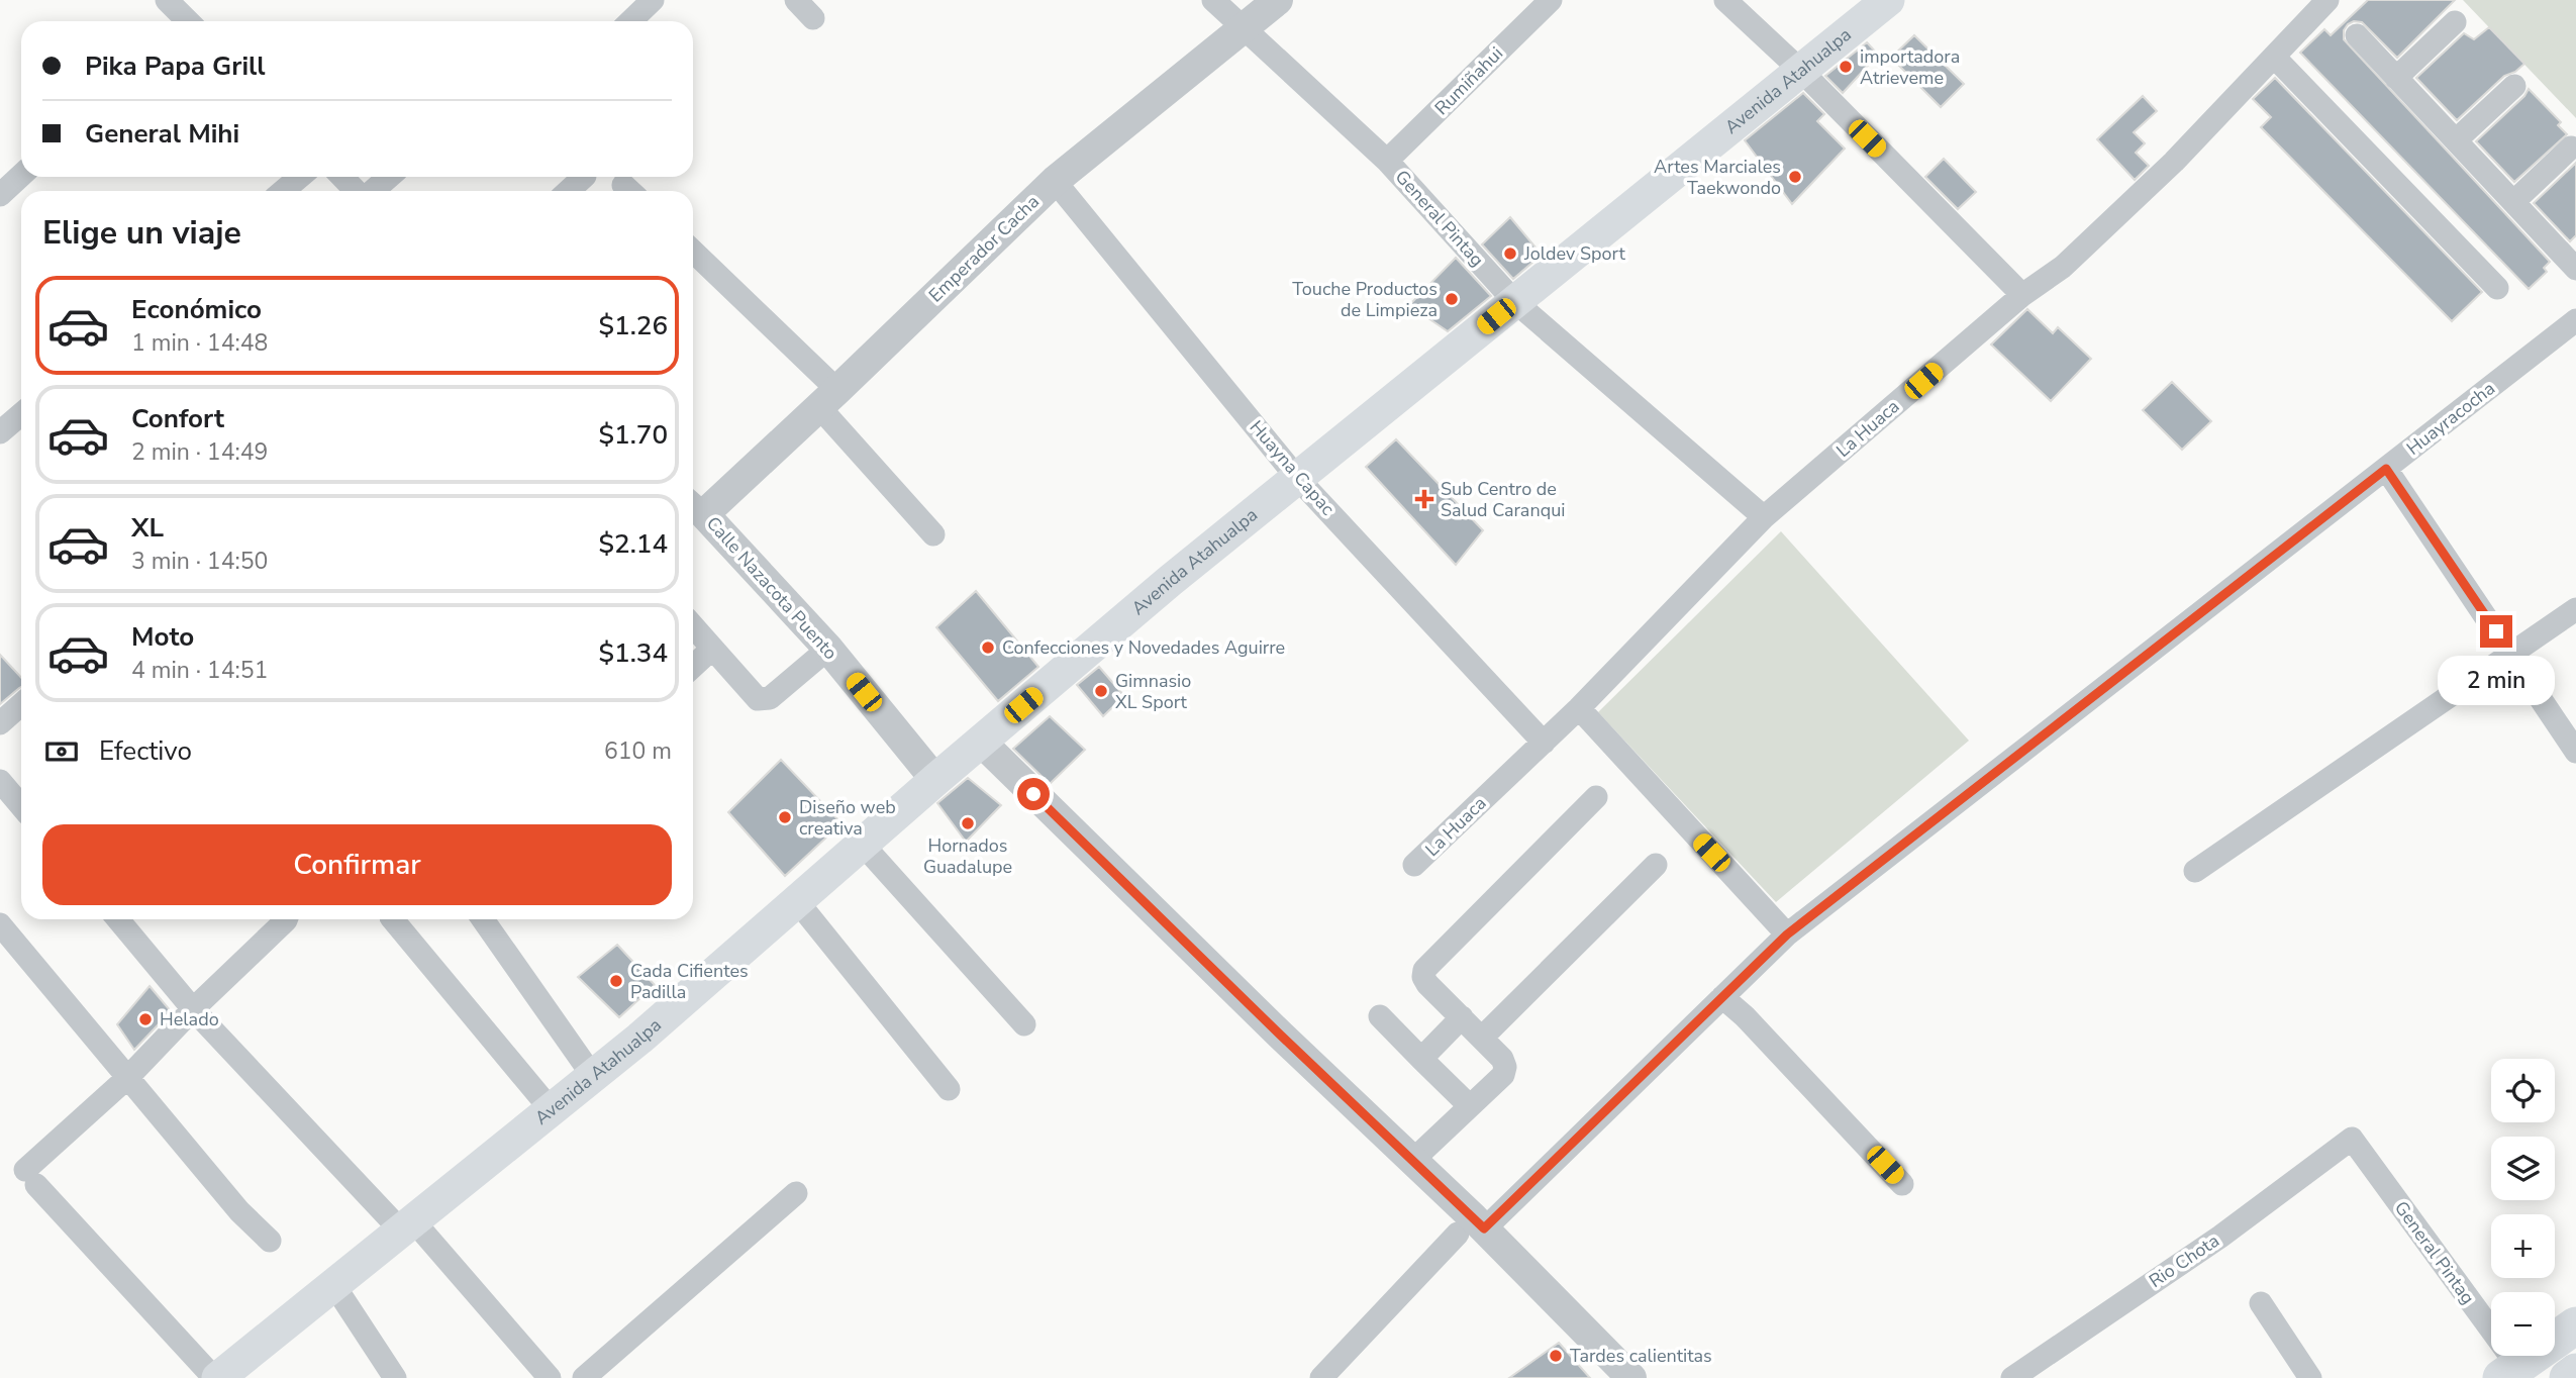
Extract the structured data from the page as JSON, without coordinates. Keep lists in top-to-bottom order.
{
  "streets": {
    "main road": ["Avenida Atahualpa"],
    "street": [
      "Rumiñahui",
      "General Pintag",
      "Emperador Cacha",
      "Huayracocha",
      "La Huaca",
      "Huayna Capac",
      "Calle Nazacota Puento",
      "Rio Chota"
    ]
  },
  "crossings": [
    ["Rumiñahui", "General Pintag"],
    ["Avenida Atahualpa", "General Pintag"],
    ["Avenida Atahualpa", "Huayna Capac"],
    ["Avenida Atahualpa", "Calle Nazacota Puento"],
    ["General Pintag", "Emperador Cacha"],
    ["General Pintag", "La Huaca"],
    ["General Pintag", "Rio Chota"],
    ["Emperador Cacha", "Huayna Capac"],
    ["Emperador Cacha", "Calle Nazacota Puento"],
    ["La Huaca", "Huayna Capac"]
  ],
  "places": {
    "other": [
      "importadora Atrieveme",
      "Artes Marciales Taekwondo",
      "Joldev Sport",
      "Touche Productos de Limpieza",
      "Confecciones y Novedades Aguirre",
      "Gimnasio XL Sport",
      "Diseño web creativa",
      "Hornados Guadalupe",
      "Cada Cifientes Padilla",
      "Helado",
      "Tardes calientitas"
    ],
    "health": ["Sub Centro de Salud Caranqui"]
  },
  "page": {
    "banner": ["Pika Papa Grill", "General Mihi"],
    "heading": "Elige un viaje",
    "list": [
      {
        "name": "Económico",
        "note": "1 min · 14:48",
        "value": "$1.26"
      },
      {
        "name": "Confort",
        "note": "2 min · 14:49",
        "value": "$1.70"
      },
      {
        "name": "XL",
        "note": "3 min · 14:50",
        "value": "$2.14"
      },
      {
        "name": "Moto",
        "note": "4 min · 14:51",
        "value": "$1.34"
      }
    ],
    "bubble": "2 min",
    "pay": ["Efectivo", "610 m"],
    "buttons": "Confirmar",
    "map_buttons": ["+", "−"]
  }
}
